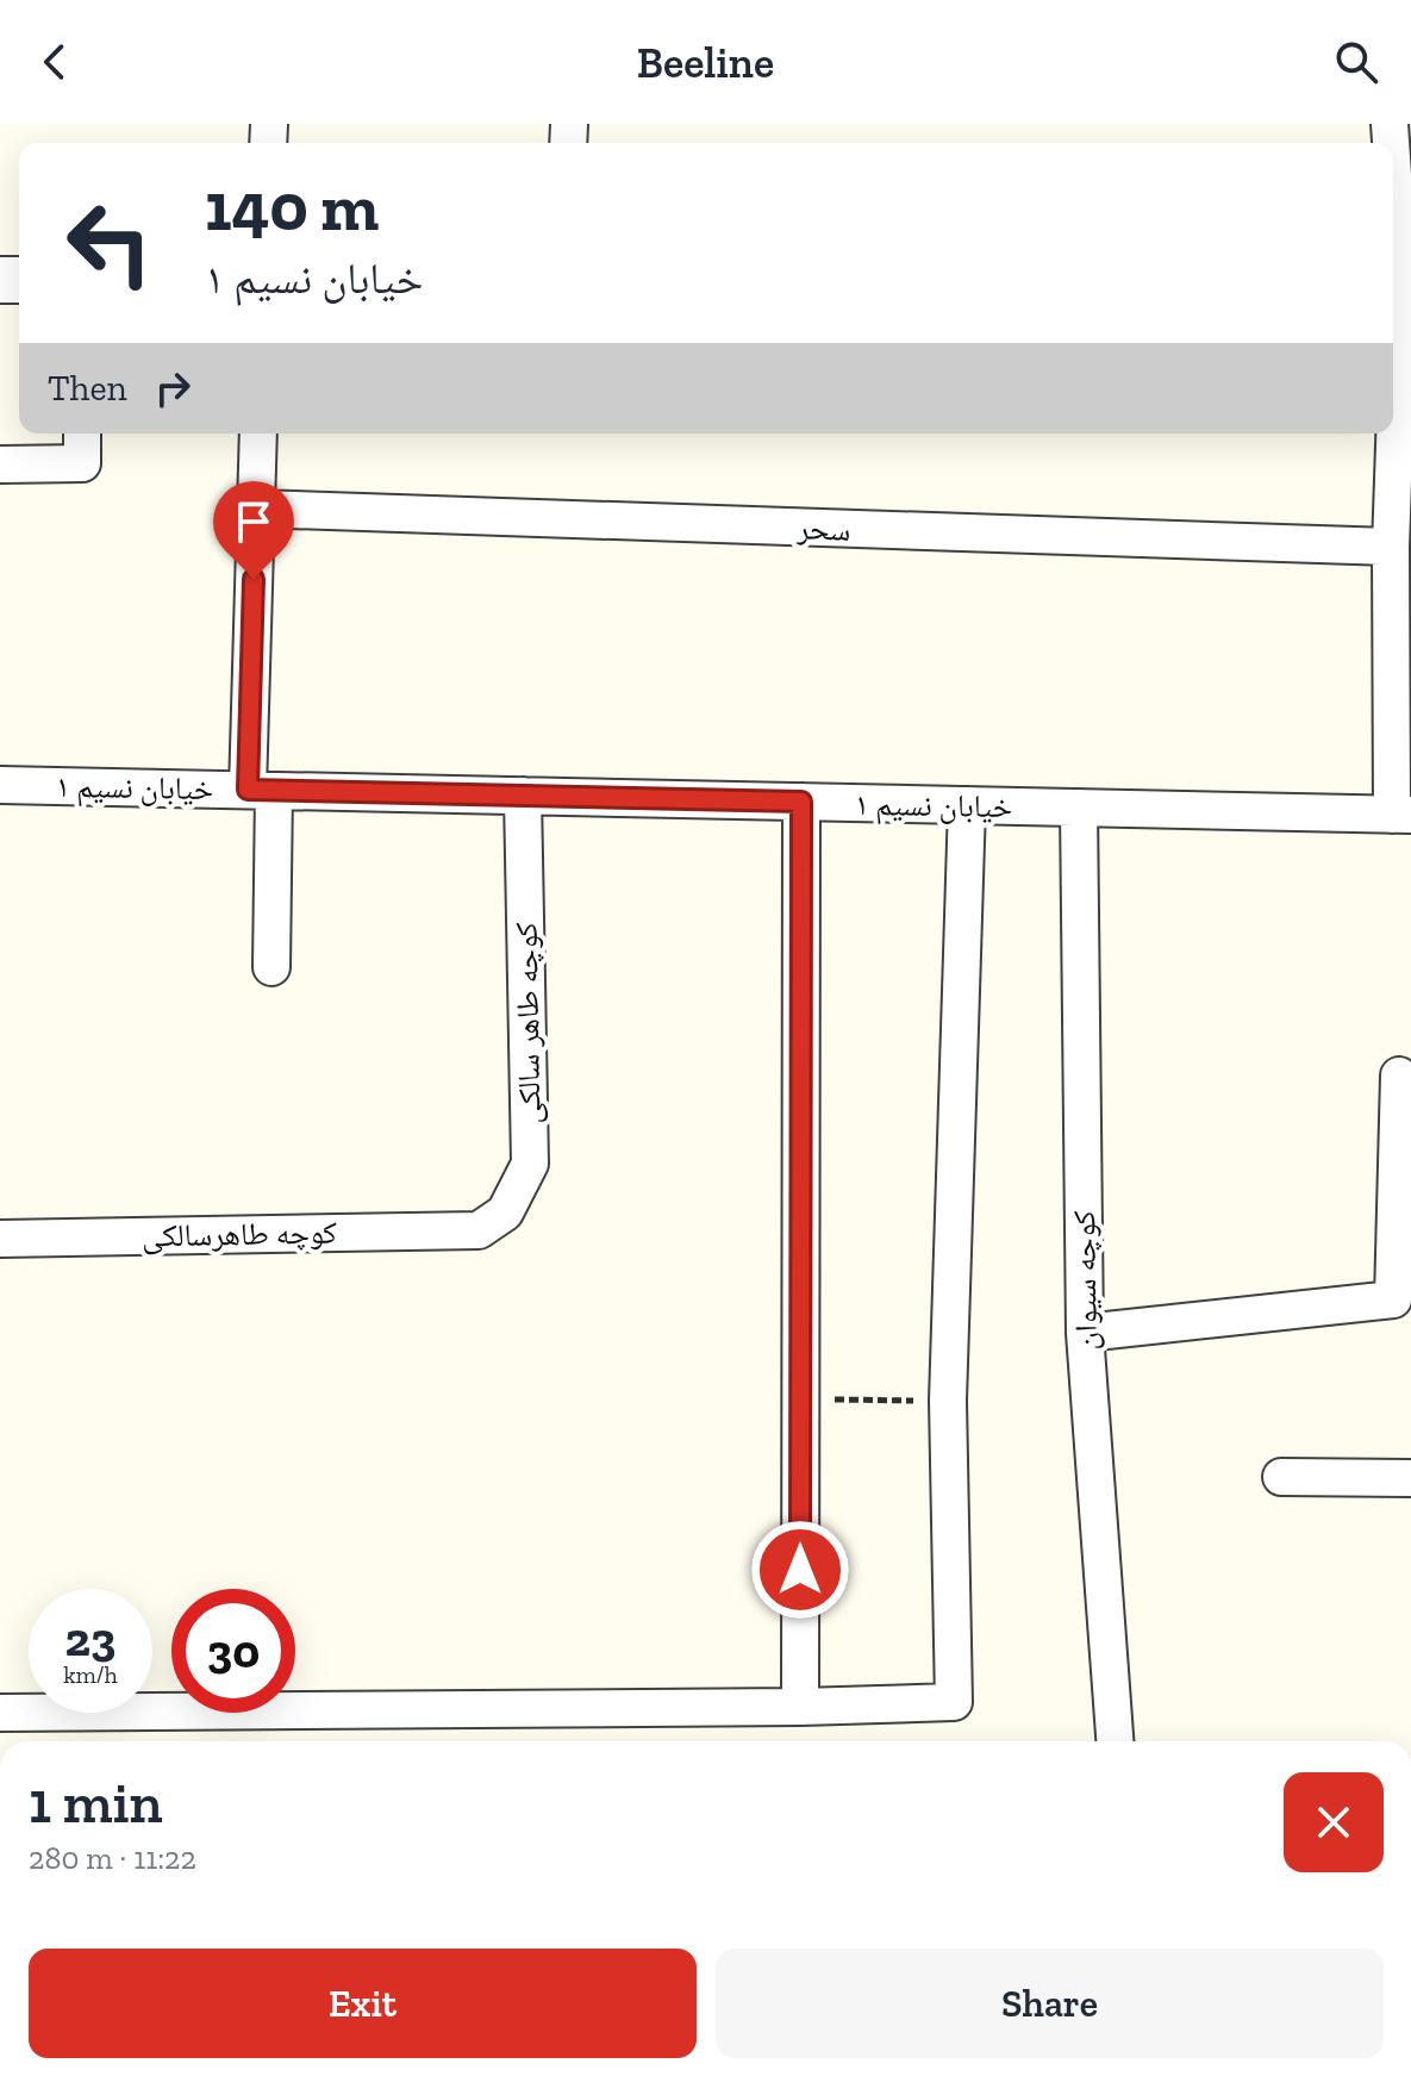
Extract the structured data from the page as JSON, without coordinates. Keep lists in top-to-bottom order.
{
  "streets": {
    "street": [
      "سحر",
      "خیابان نسیم ۱",
      "کوچه طاهر سالکی",
      "کوچه طاهرسالکی",
      "کوچه سیوان"
    ]
  },
  "crossings": [
    ["خیابان نسیم ۱", "کوچه طاهر سالکی"],
    ["خیابان نسیم ۱", "کوچه سیوان"],
    ["کوچه طاهر سالکی", "کوچه طاهرسالکی"]
  ],
  "page": {
    "header": "Beeline",
    "turn": ["140 m", "خیابان نسیم ۱"],
    "then": "Then",
    "speed": "23 km/h",
    "limit": "30",
    "heading": ["1 min", "280 m · 11:22"],
    "buttons": ["Exit", "Share"]
  }
}
